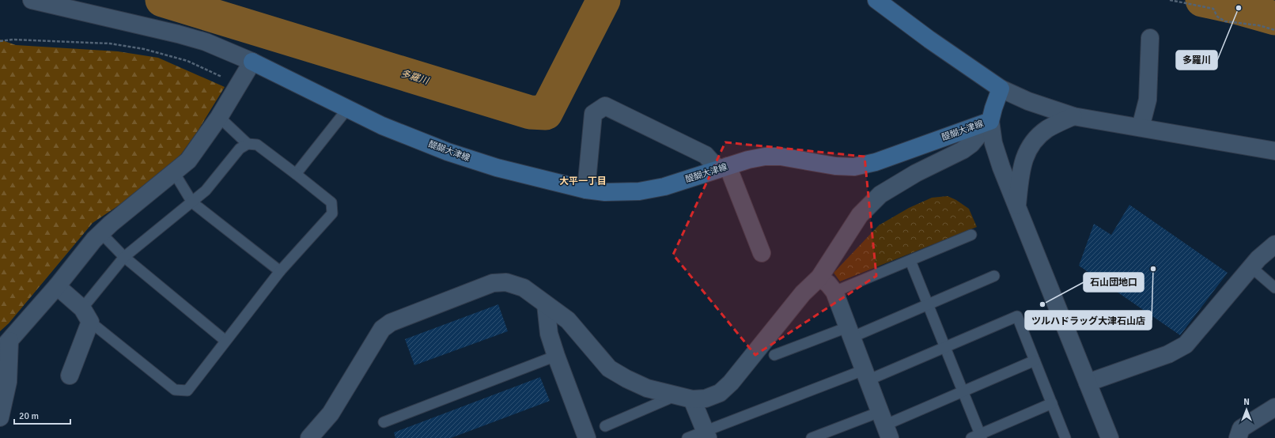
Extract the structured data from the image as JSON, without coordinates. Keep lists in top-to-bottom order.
{
  "streets": {
    "main road": ["醍醐大津線"]
  },
  "districts": ["大平一丁目"],
  "water": ["多羅川"],
  "places": ["多羅川", "ツルハドラッグ大津石山店", "石山団地口"],
  "scale_bar": "20 m",
  "north": "top"
}
